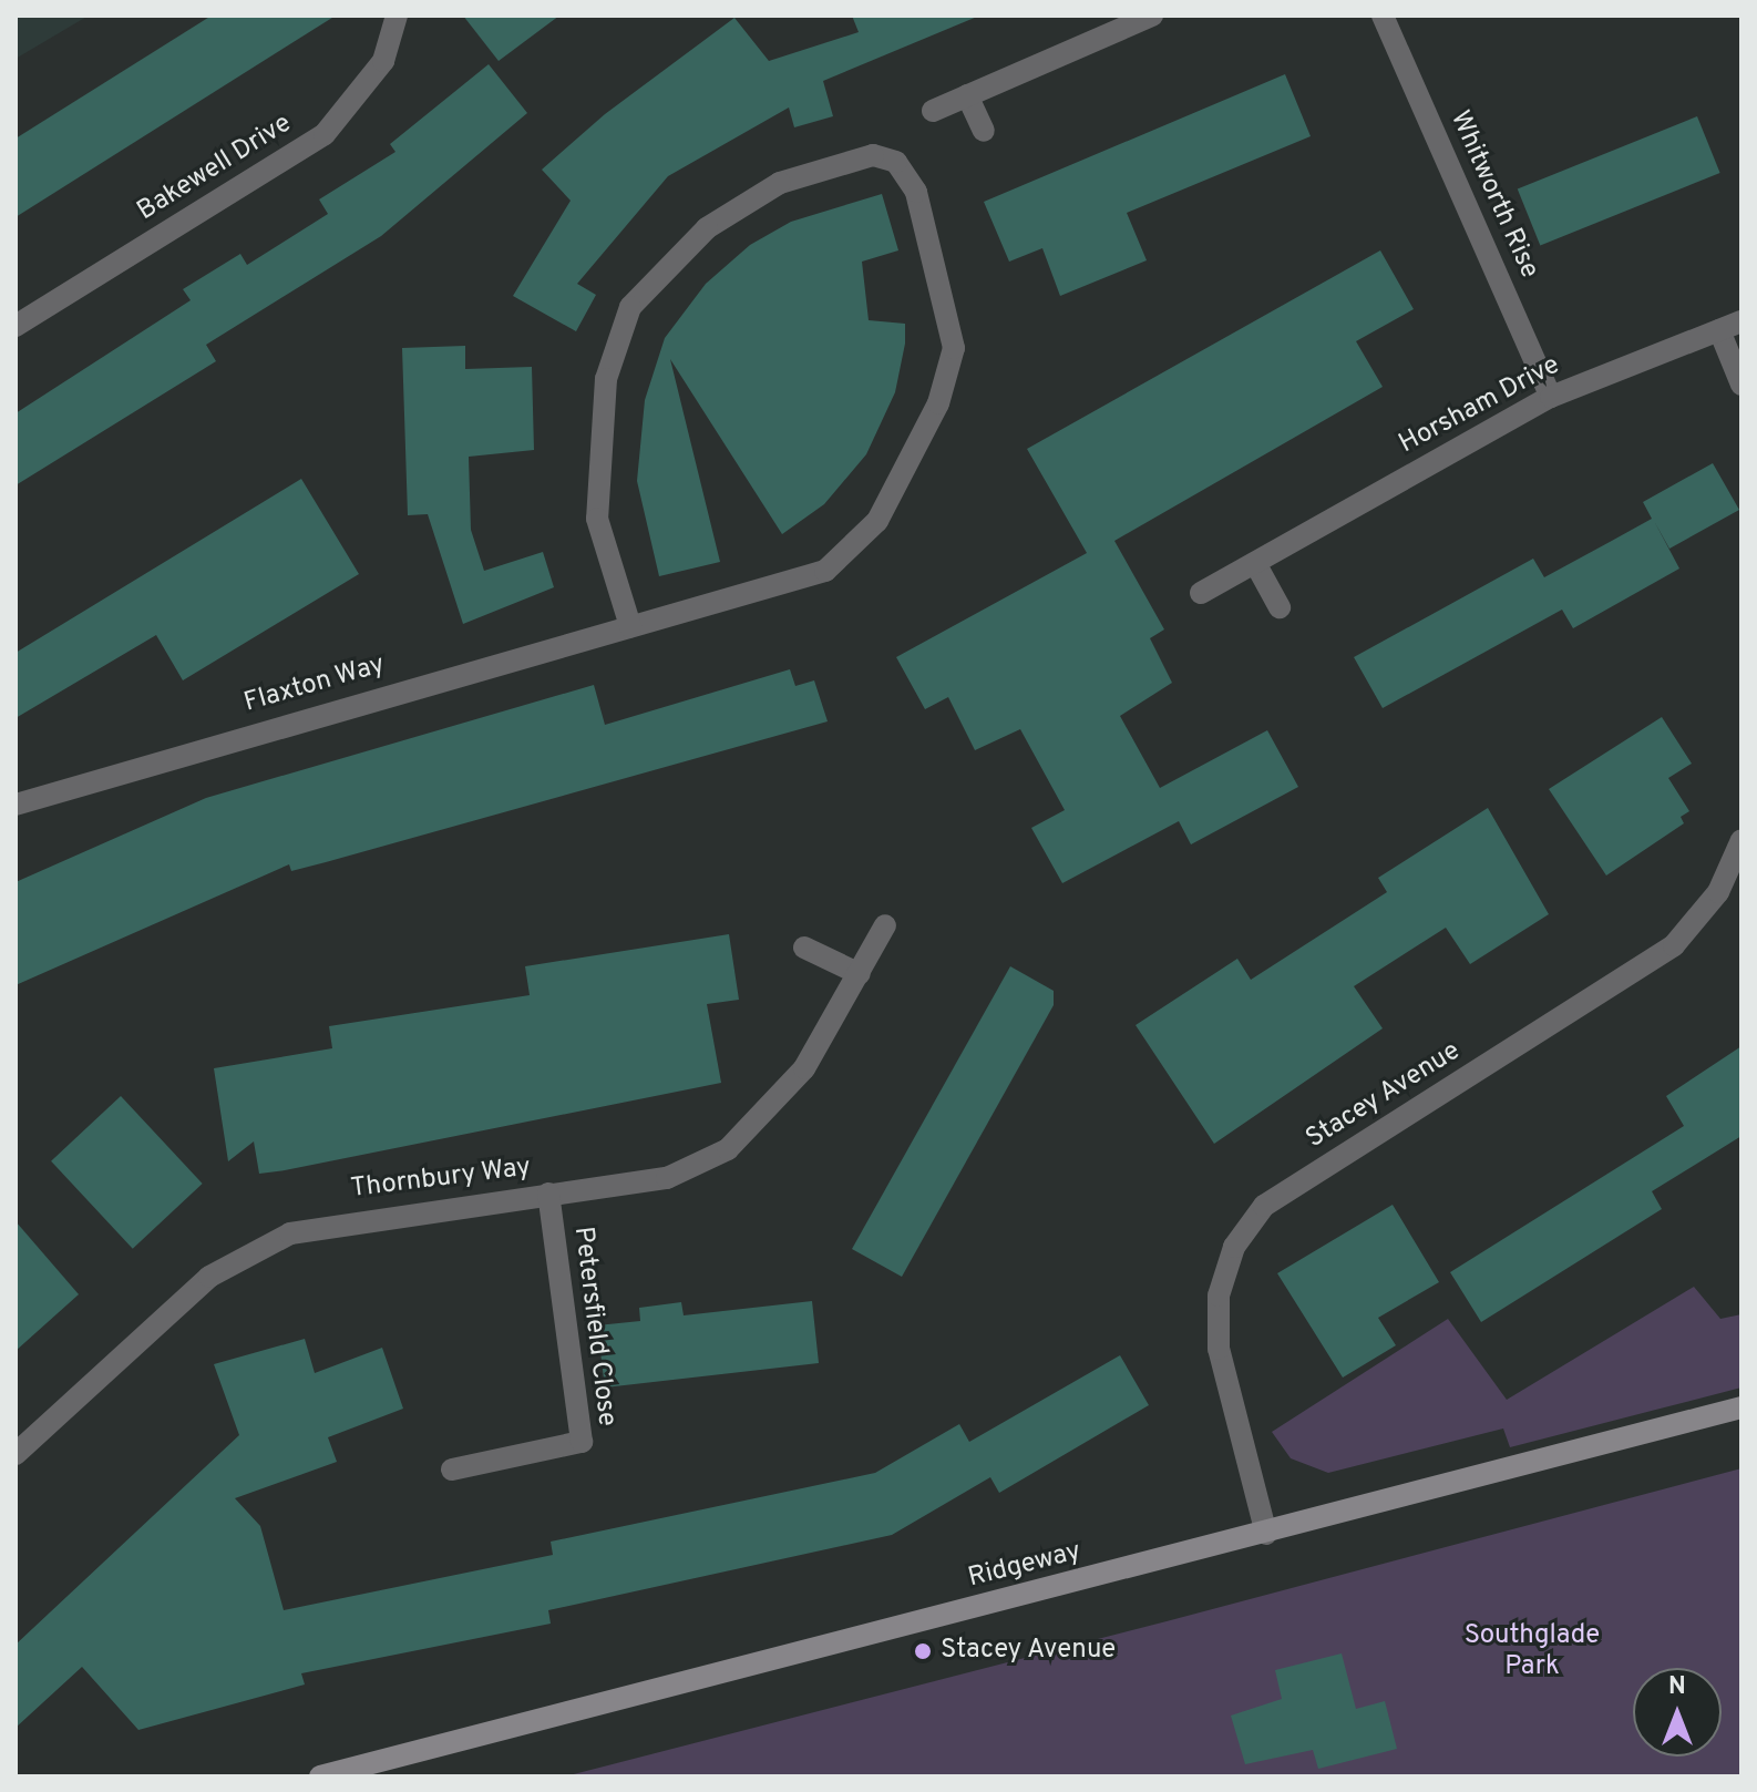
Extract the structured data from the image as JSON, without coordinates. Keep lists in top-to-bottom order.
{
  "streets": {
    "street": [
      "Bakewell Drive",
      "Whitworth Rise",
      "Horsham Drive",
      "Flaxton Way",
      "Stacey Avenue",
      "Thornbury Way",
      "Petersfield Close",
      "Ridgeway"
    ]
  },
  "crossings": [
    ["Whitworth Rise", "Horsham Drive"],
    ["Stacey Avenue", "Ridgeway"],
    ["Thornbury Way", "Petersfield Close"]
  ],
  "parks": ["Southglade Park"],
  "places": ["Stacey Avenue"],
  "north": "top"
}
